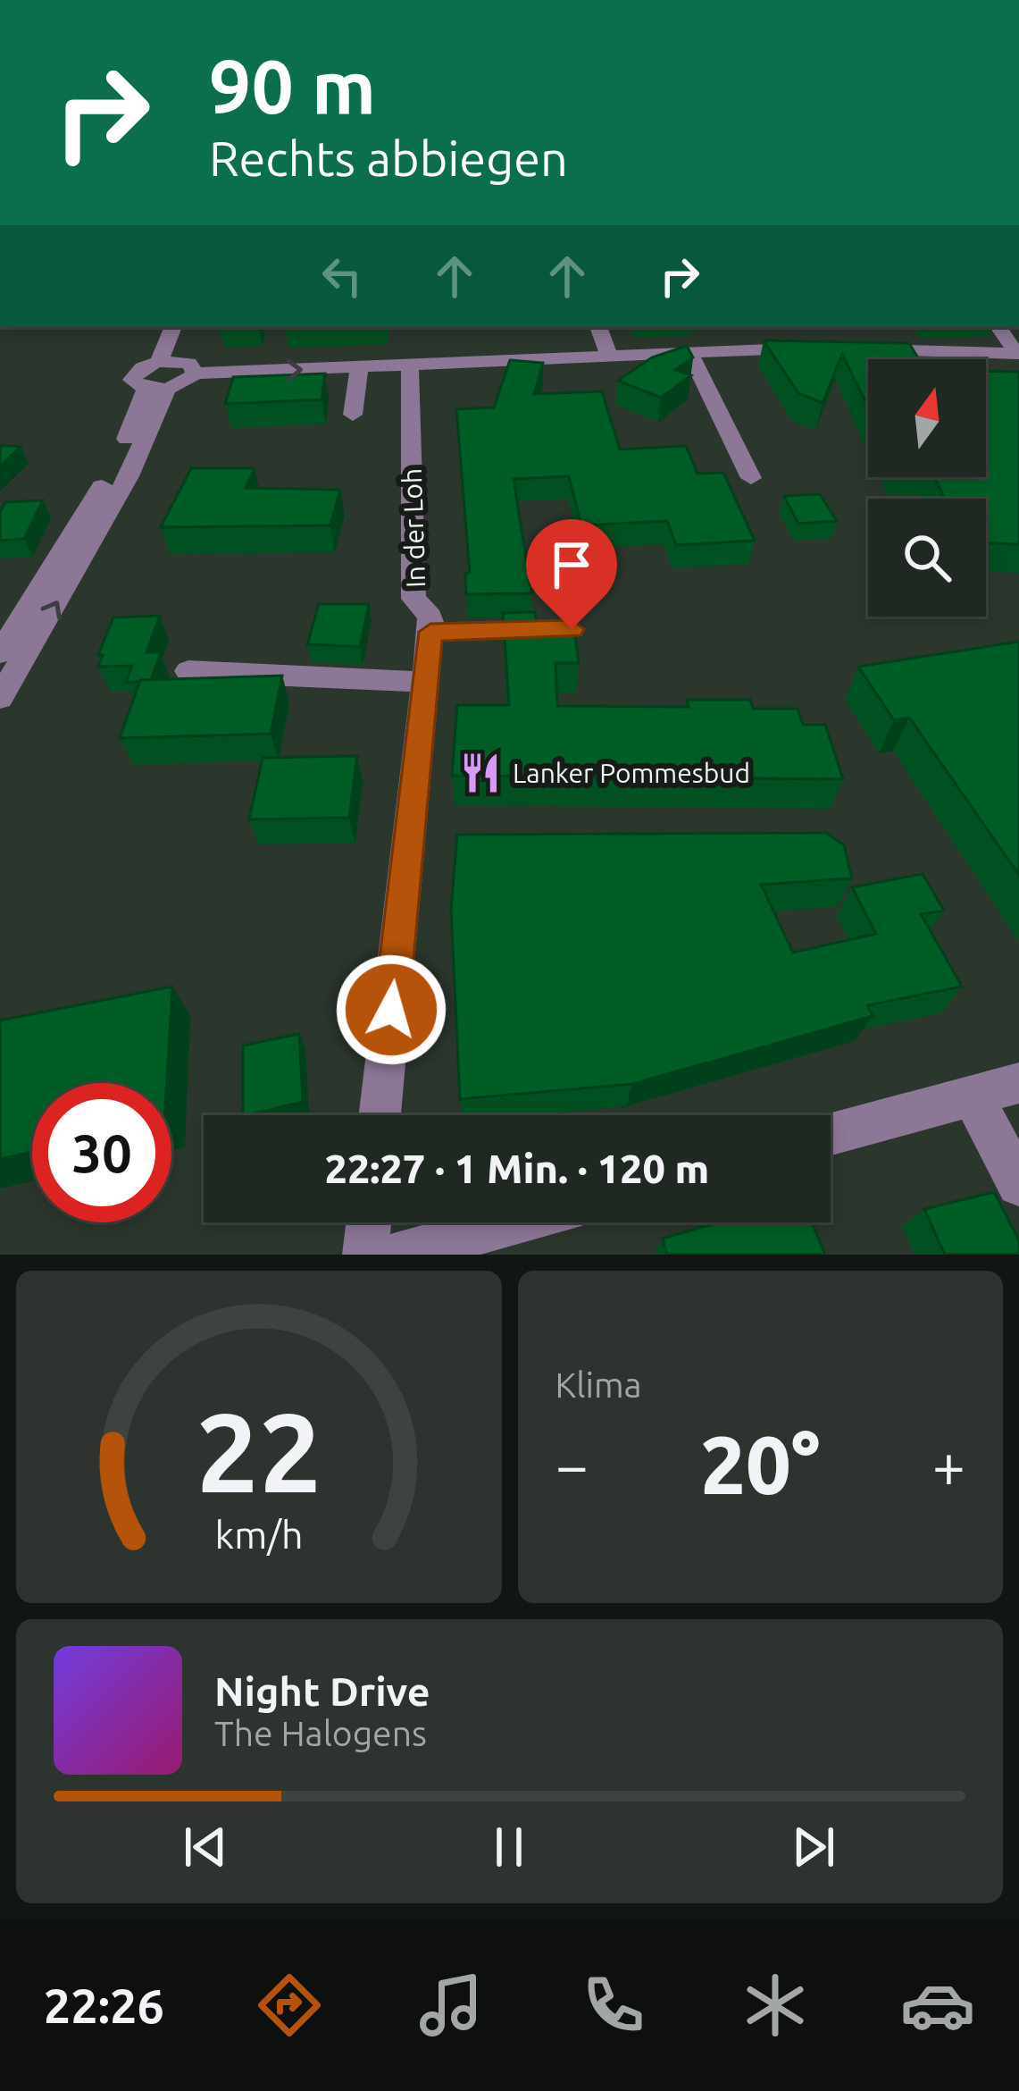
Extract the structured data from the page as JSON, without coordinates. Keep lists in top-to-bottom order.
{
  "streets": {
    "street": ["In der Loh"]
  },
  "places": {
    "restaurant": ["Lanker Pommesbud"]
  },
  "north": "top",
  "page": {
    "turn": ["90 m", "Rechts abbiegen"],
    "limit": "30",
    "trip": "22:27 · 1 Min. · 120 m",
    "tile": "Klima",
    "heat": ["−", "20°", "+"],
    "song": ["Night Drive", "The Halogens"],
    "tabs": "22:26",
    "gauge": ["22", "km/h"]
  }
}
